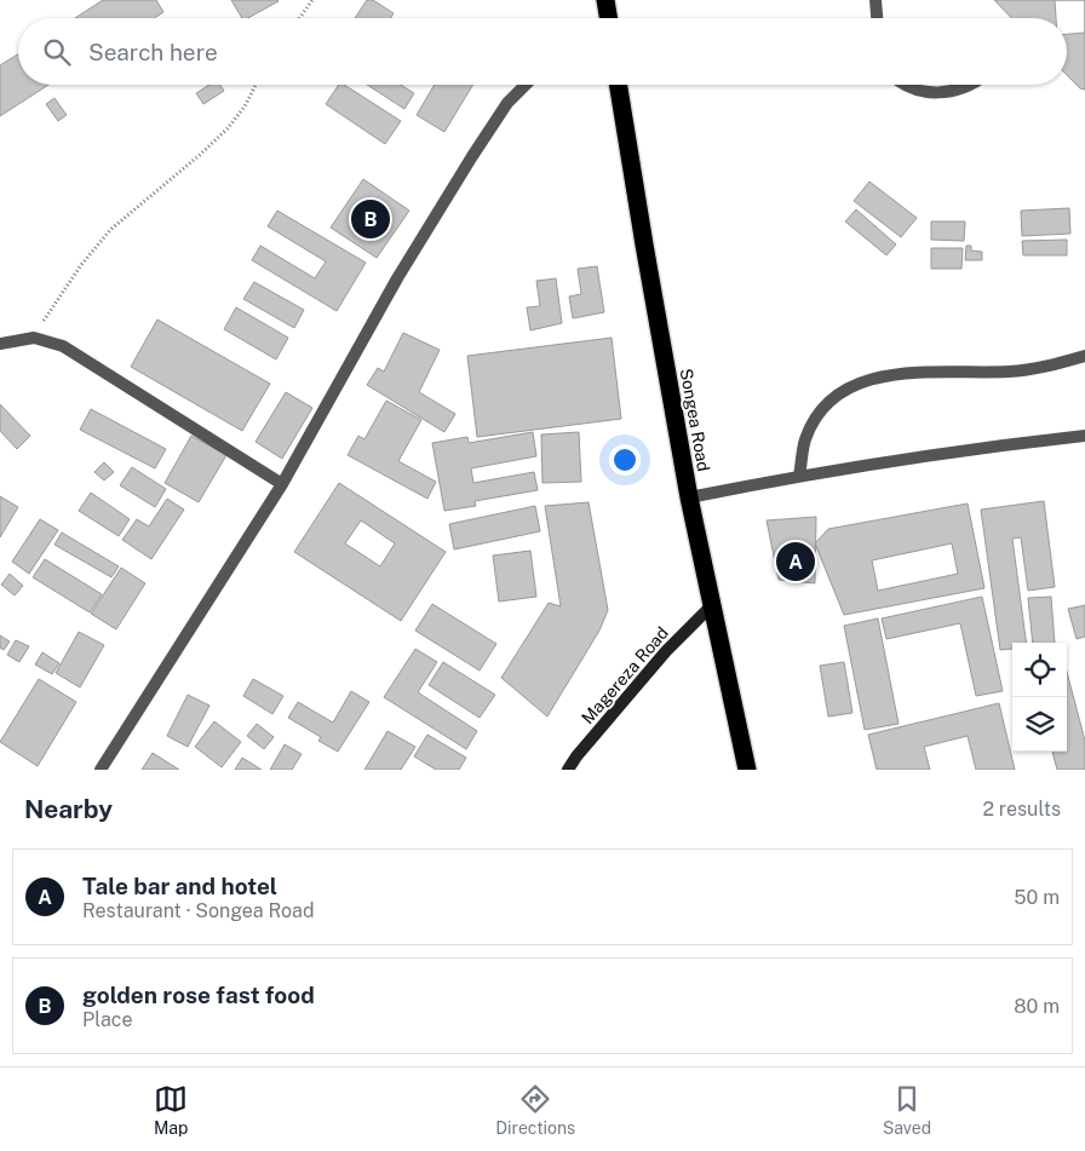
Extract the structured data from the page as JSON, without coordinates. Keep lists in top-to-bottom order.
{
  "streets": {
    "highway": ["Songea Road"],
    "street": ["Magereza Road"]
  },
  "crossings": [
    ["Songea Road", "Magereza Road"]
  ],
  "page": {
    "search": "Search here",
    "pins": ["B", "A"],
    "heading": ["Nearby", "2 results"],
    "list": [
      {
        "mark": "A",
        "name": "Tale bar and hotel",
        "note": "Restaurant · Songea Road",
        "value": "50 m"
      },
      {
        "mark": "B",
        "name": "golden rose fast food",
        "note": "Place",
        "value": "80 m"
      }
    ],
    "nav": ["Map", "Directions", "Saved"]
  }
}
